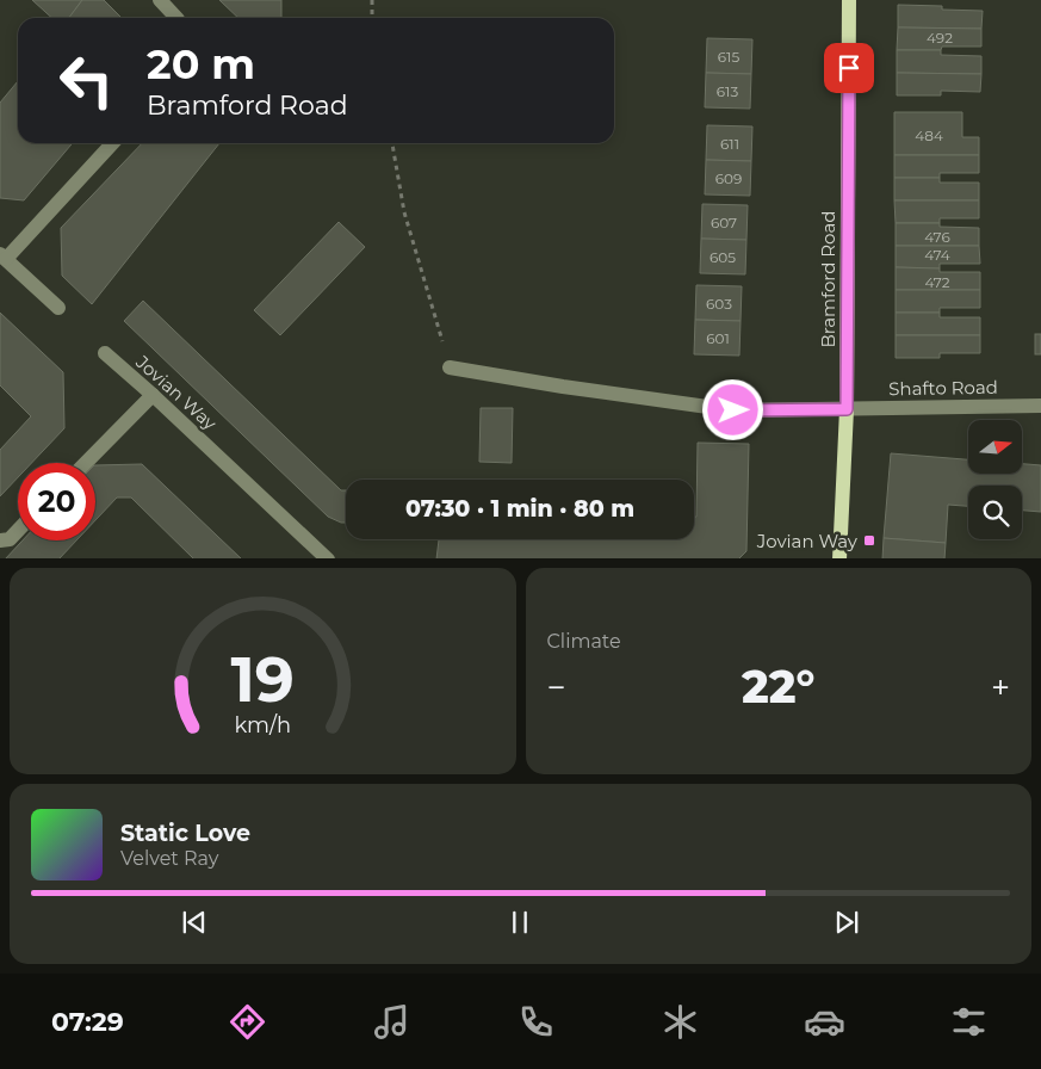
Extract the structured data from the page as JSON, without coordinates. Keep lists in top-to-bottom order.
{
  "streets": {
    "main road": ["Bramford Road"],
    "street": ["Shafto Road", "Jovian Way"]
  },
  "crossings": [
    ["Bramford Road", "Shafto Road"]
  ],
  "places": {
    "transit": ["Jovian Way"]
  },
  "house_numbers": [
    "492",
    "615",
    "613",
    "484",
    "611",
    "609",
    "607",
    "476",
    "474",
    "605",
    "472",
    "603",
    "601"
  ],
  "north": "right",
  "page": {
    "turn": ["20 m", "Bramford Road"],
    "limit": "20",
    "trip": "07:30 · 1 min · 80 m",
    "tile": "Climate",
    "heat": ["−", "22°", "+"],
    "song": ["Static Love", "Velvet Ray"],
    "tabs": "07:29",
    "gauge": ["19", "km/h"]
  }
}
